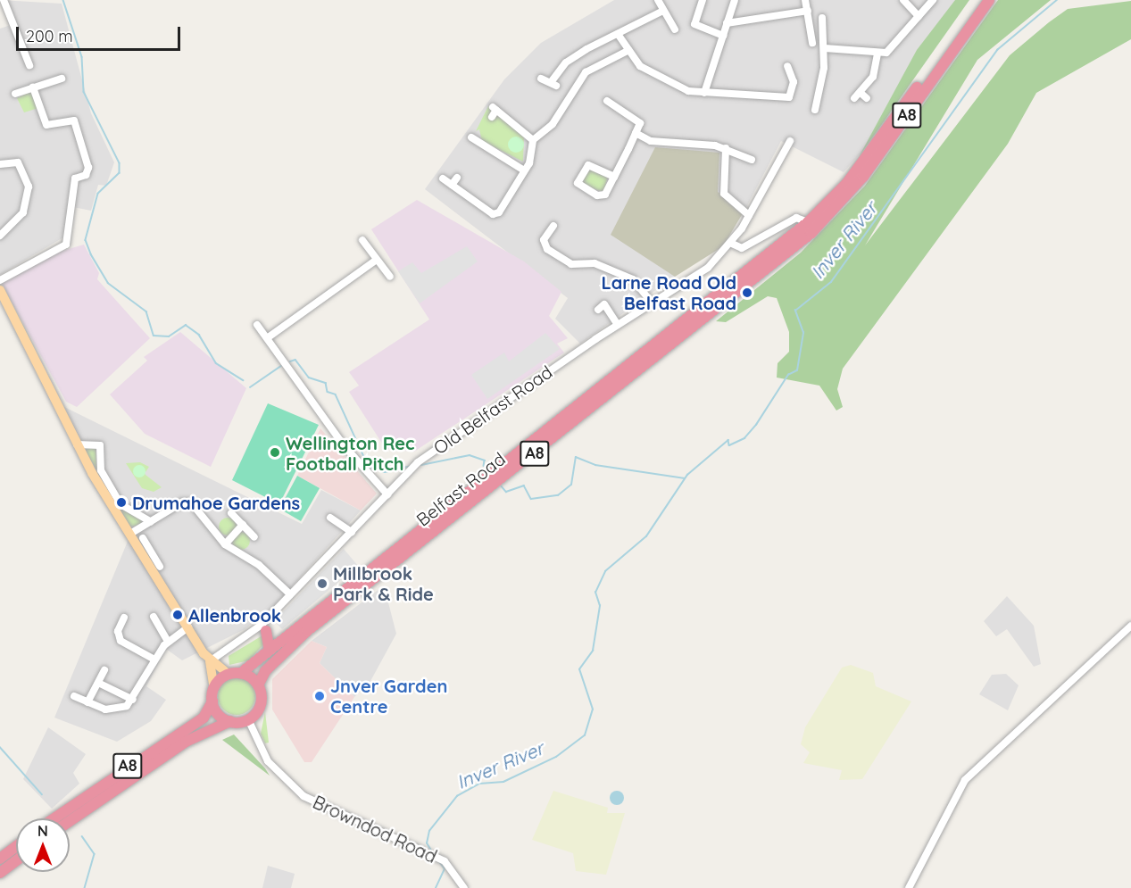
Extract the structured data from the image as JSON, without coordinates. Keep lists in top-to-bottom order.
{
  "streets": {
    "highway": ["A8", "Belfast Road"],
    "street": ["Old Belfast Road", "Browndod Road"]
  },
  "crossings": [
    ["A8", "Belfast Road"],
    ["A8", "Browndod Road"],
    ["Belfast Road", "Browndod Road"]
  ],
  "water": ["Inver River"],
  "places": [
    "Larne Road Old Belfast Road",
    "Wellington Rec Football Pitch",
    "Drumahoe Gardens",
    "Millbrook Park & Ride",
    "Allenbrook",
    "Jnver Garden Centre"
  ],
  "scale_bar": "200 m",
  "north": "top"
}
